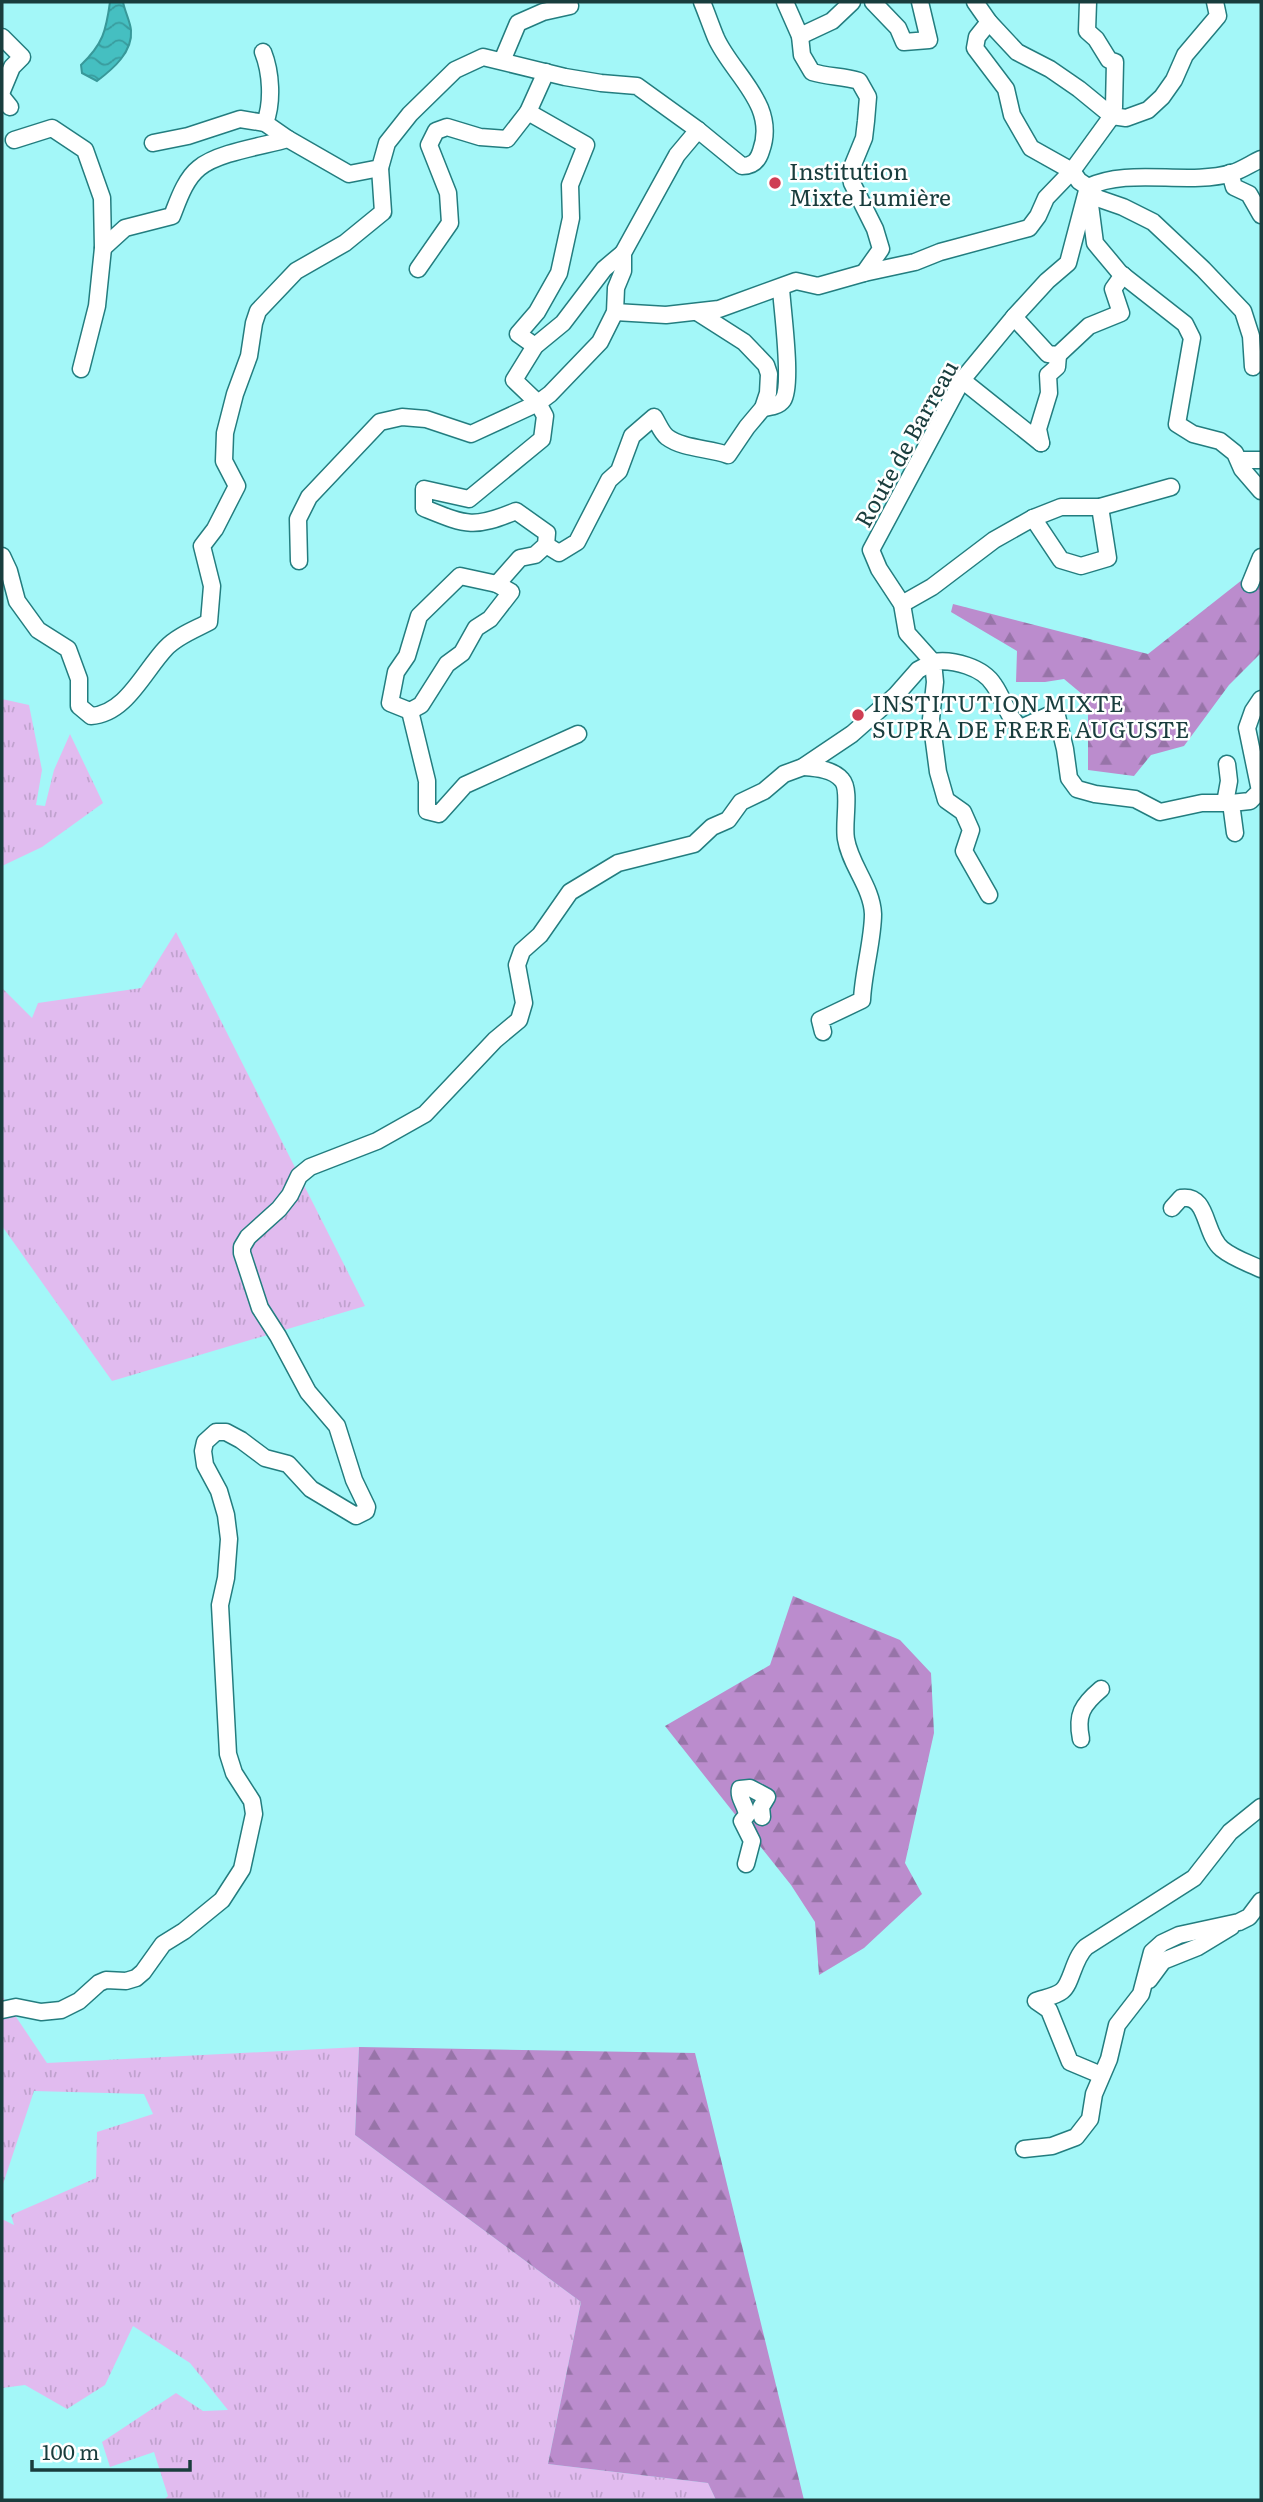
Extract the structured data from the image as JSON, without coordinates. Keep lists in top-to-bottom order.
{
  "streets": {
    "street": ["Route de Barreau"]
  },
  "places": ["Institution Mixte Lumière", "INSTITUTION MIXTE SUPRA DE FRERE AUGUSTE"],
  "scale_bar": "100 m"
}
